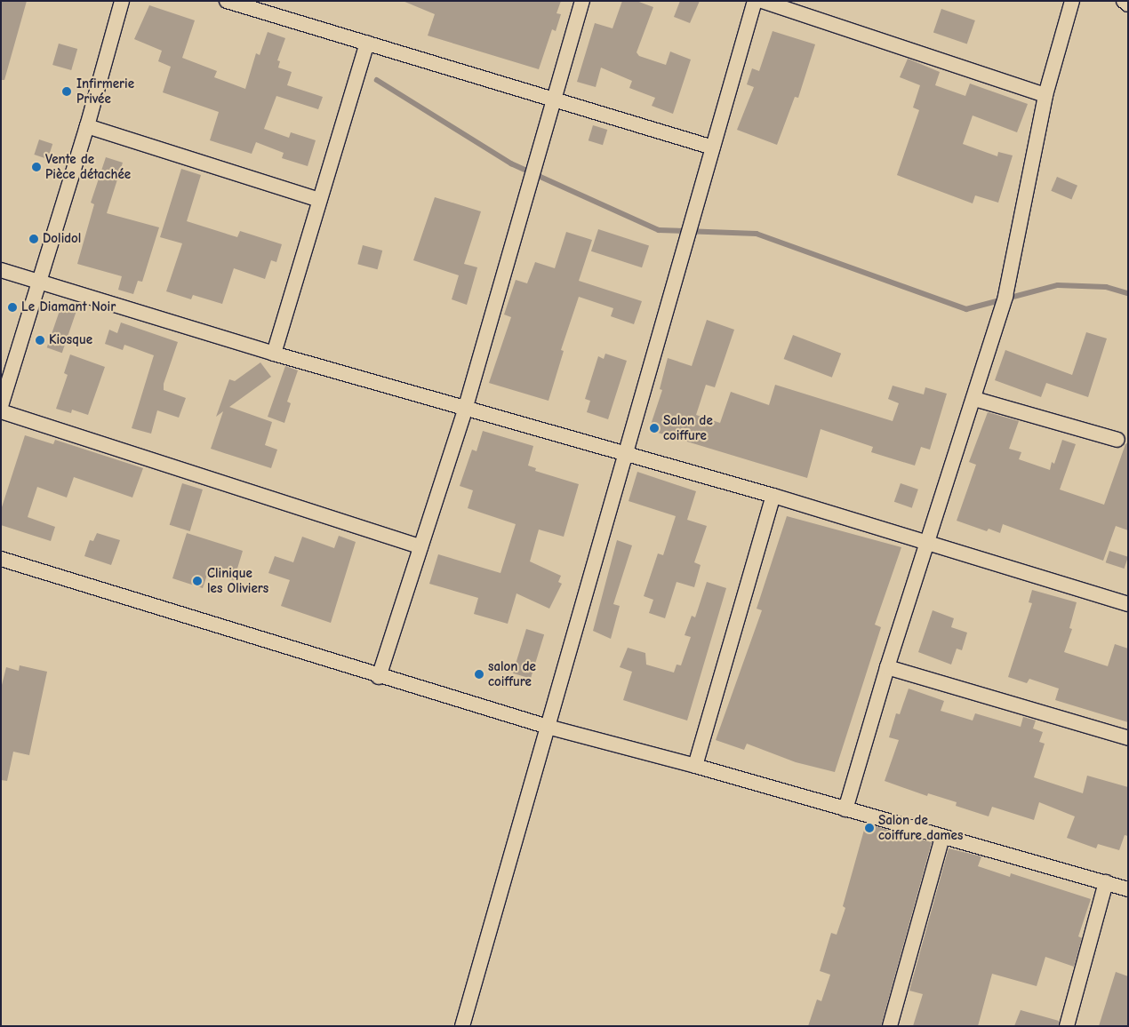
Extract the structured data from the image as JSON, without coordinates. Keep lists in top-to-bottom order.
{
  "places": [
    "Infirmerie Privée",
    "Vente de Pièce détachée",
    "Dolidol",
    "Le Diamant Noir",
    "Kiosque",
    "Salon de coiffure",
    "Clinique les Oliviers",
    "salon de coiffure",
    "Salon de coiffure dames"
  ]
}
